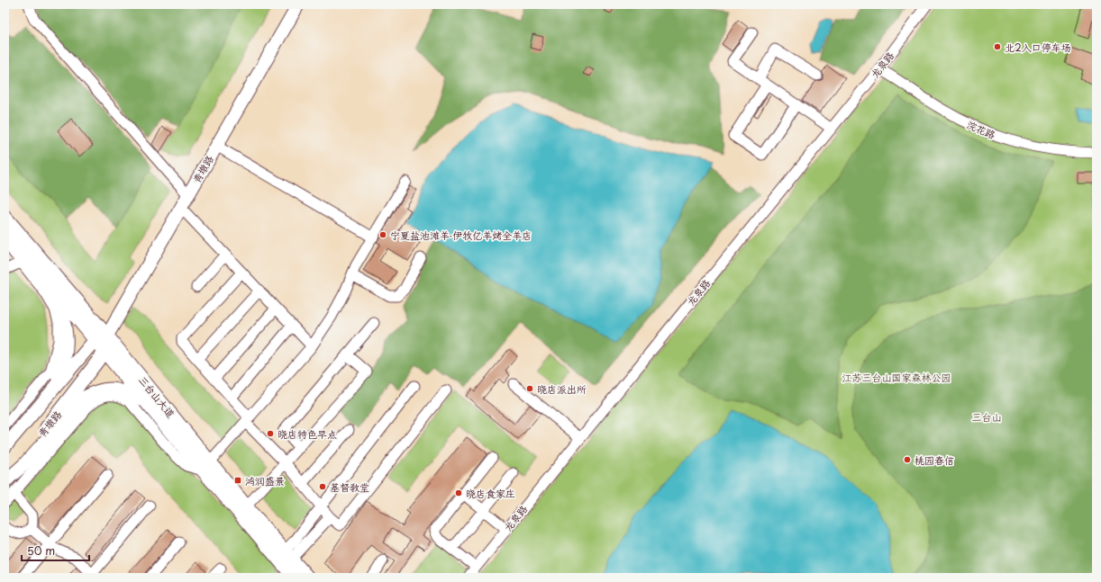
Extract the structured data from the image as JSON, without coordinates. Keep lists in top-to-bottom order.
{
  "streets": {
    "main road": ["青墩路", "三台山大道"],
    "street": ["龙泉路", "浣花路"]
  },
  "crossings": [
    ["龙泉路", "浣花路"],
    ["青墩路", "三台山大道"]
  ],
  "parks": ["江苏三台山国家森林公园", "三台山"],
  "places": {
    "other": [
      "北2入口停车场",
      "宁夏盐池滩羊·伊牧亿羊烤全羊店",
      "晓店派出所",
      "晓店特色早点",
      "桃园春信",
      "基督教堂",
      "晓店食家庄"
    ],
    "transit": ["鸿润盛景"]
  },
  "scale_bar": "50 m"
}
